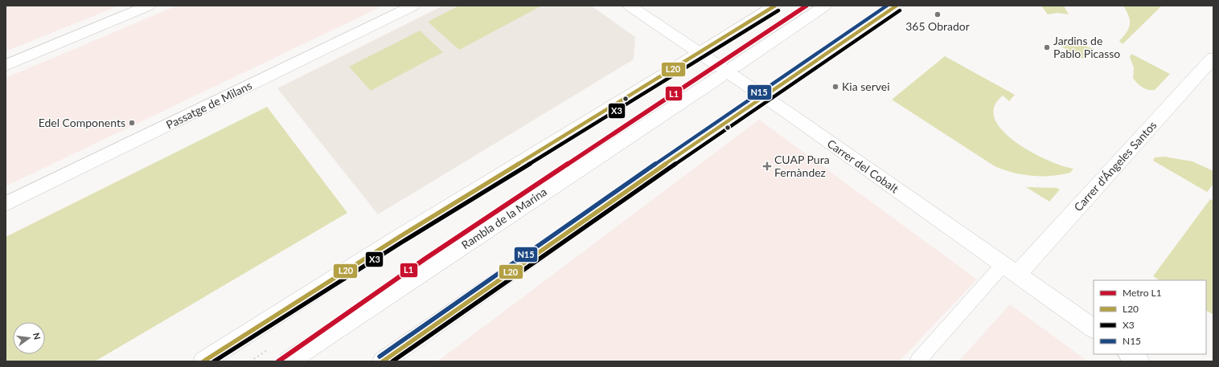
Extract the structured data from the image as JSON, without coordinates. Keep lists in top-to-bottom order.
{
  "streets": {
    "street": [
      "Passatge de Milans",
      "Carrer del Cobalt",
      "Carrer d'Ángeles Santos",
      "Rambla de la Marina"
    ]
  },
  "crossings": [
    ["Carrer del Cobalt", "Carrer d'Ángeles Santos"]
  ],
  "places": {
    "other": [
      "365 Obrador",
      "Jardins de Pablo Picasso",
      "Kia servei",
      "Edel Components"
    ],
    "health": ["CUAP Pura Fernàndez"]
  },
  "lines": [
    "metro line L1",
    "transit line L20",
    "transit line N15",
    "transit line X3"
  ],
  "legend": [
    "Metro L1",
    "L20",
    "X3",
    "N15"
  ],
  "north": "right"
}
